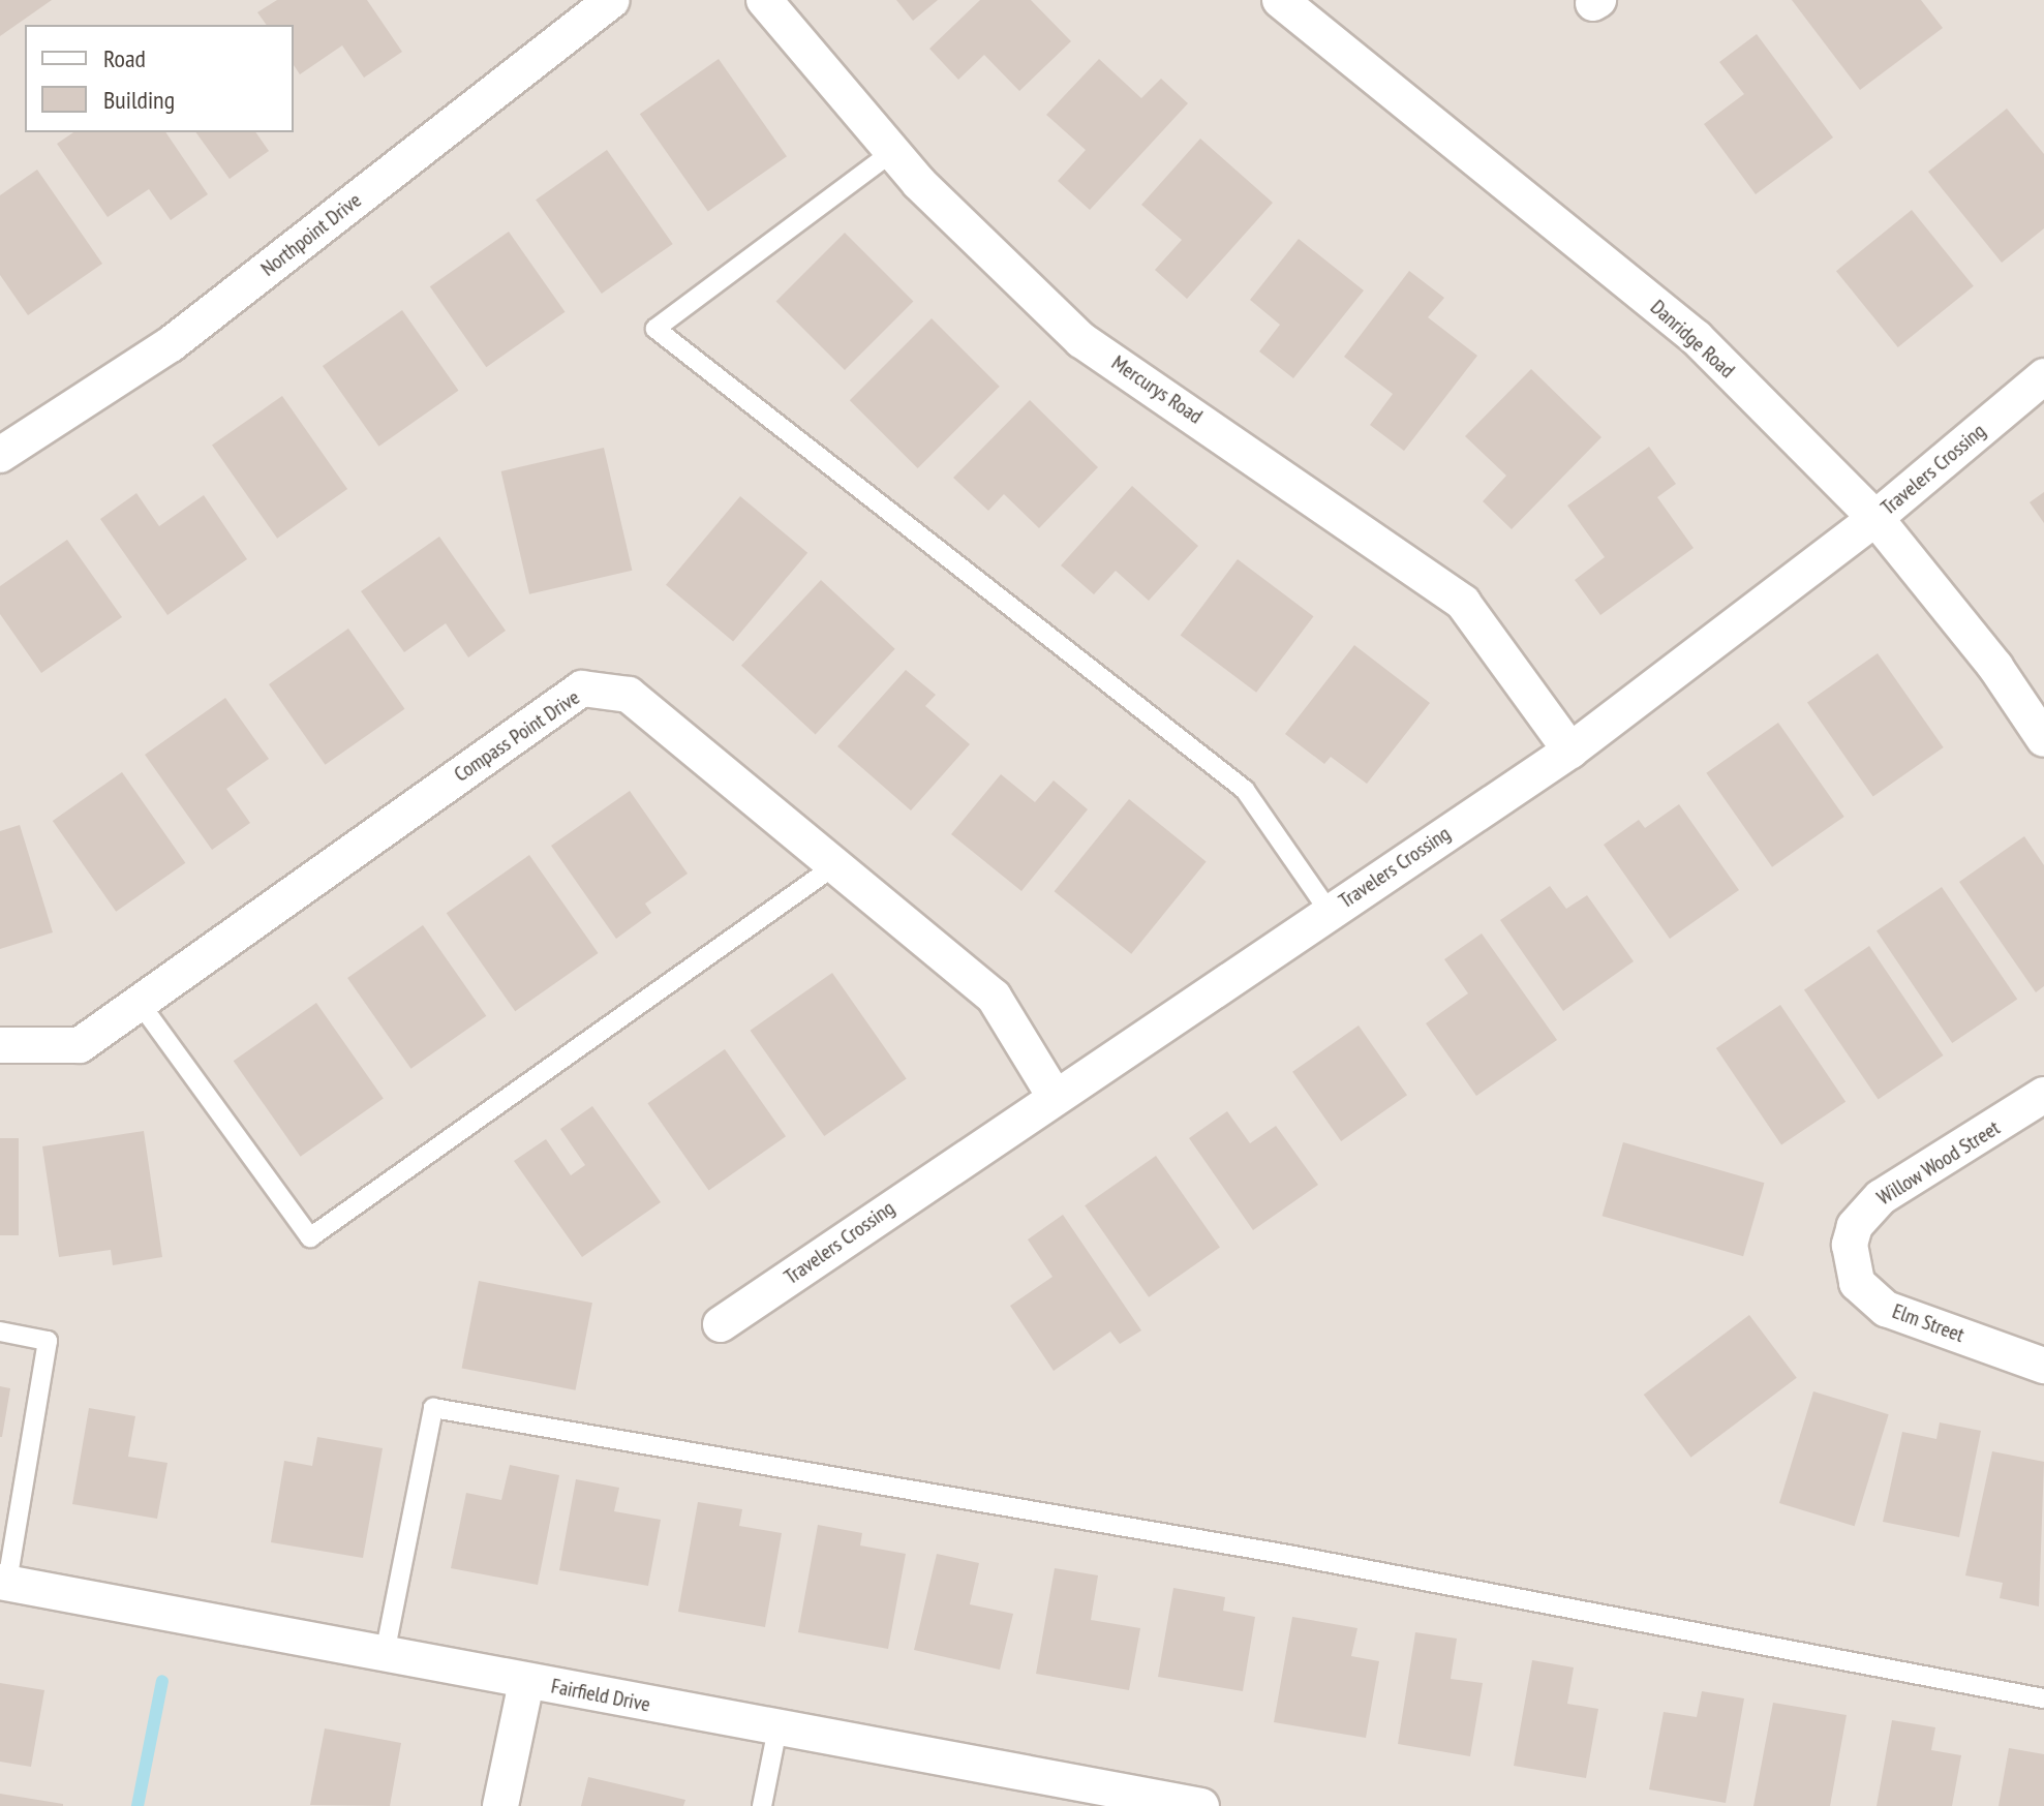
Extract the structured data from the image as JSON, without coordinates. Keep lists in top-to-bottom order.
{
  "streets": {
    "street": [
      "Northpoint Drive",
      "Danridge Road",
      "Mercurys Road",
      "Travelers Crossing",
      "Compass Point Drive",
      "Willow Wood Street",
      "Elm Street",
      "Fairfield Drive"
    ]
  },
  "crossings": [
    ["Danridge Road", "Travelers Crossing"],
    ["Mercurys Road", "Travelers Crossing"],
    ["Travelers Crossing", "Compass Point Drive"],
    ["Willow Wood Street", "Elm Street"]
  ],
  "legend": ["Road", "Building"]
}
